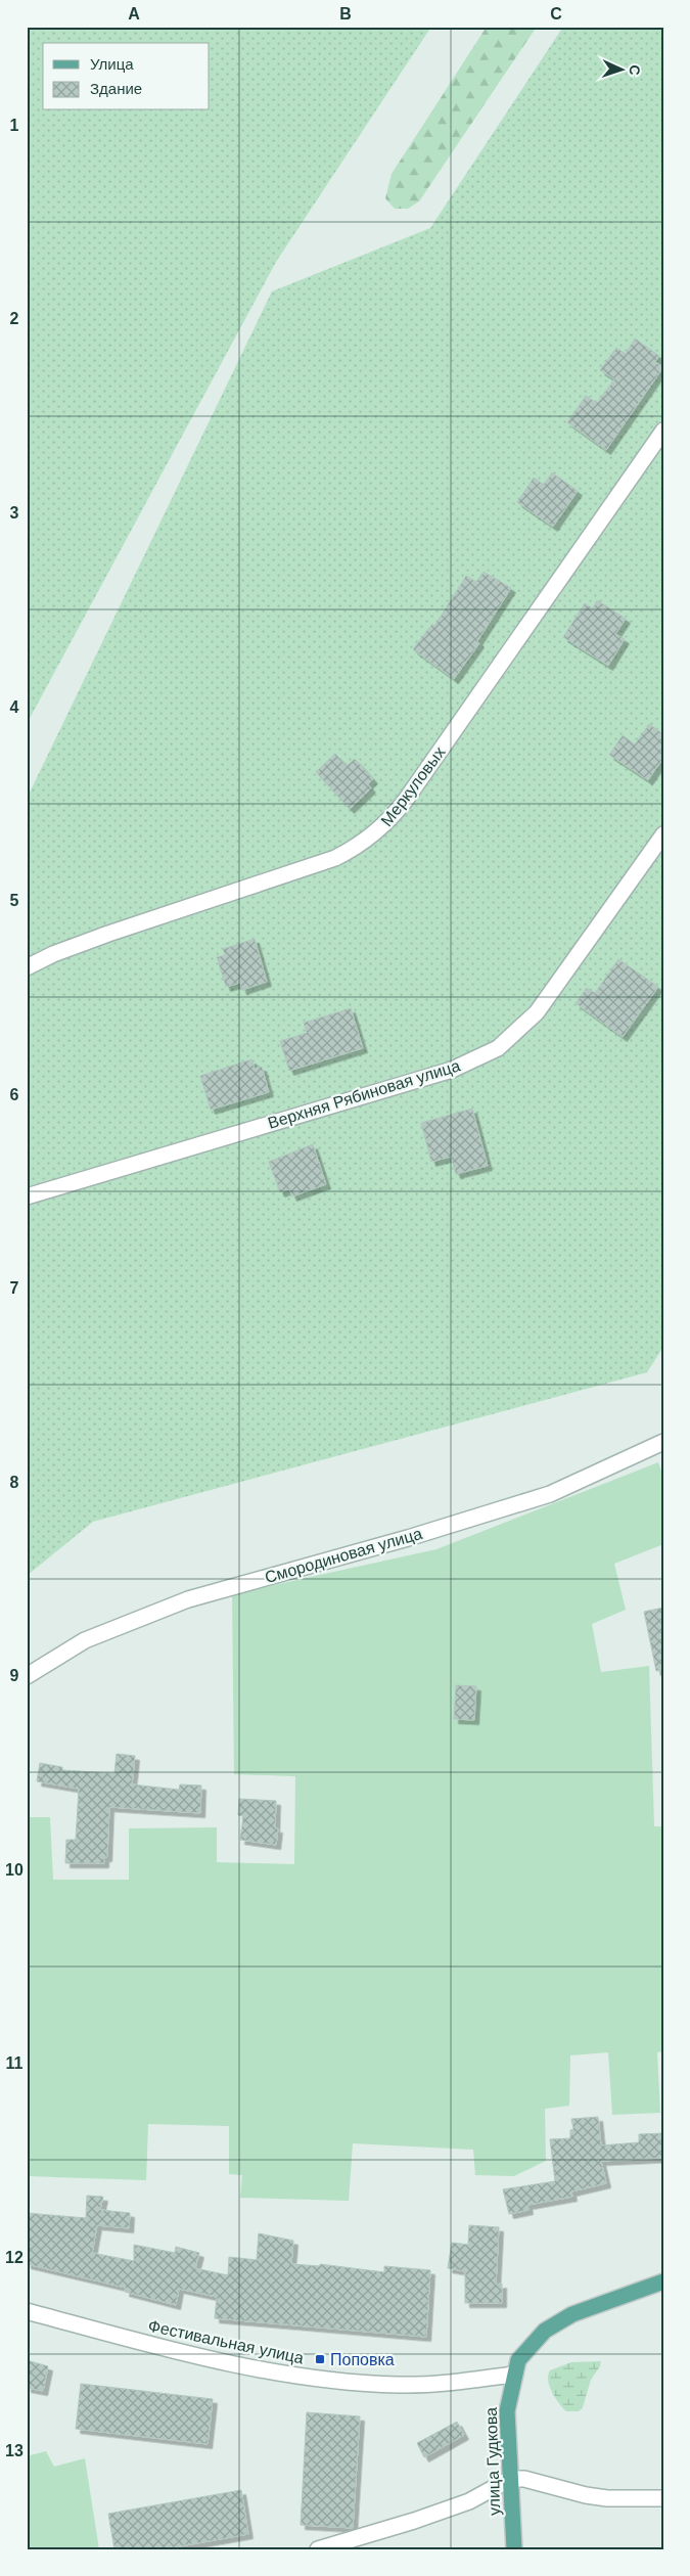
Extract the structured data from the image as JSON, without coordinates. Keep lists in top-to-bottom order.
{
  "streets": {
    "main road": ["улица Гудкова"],
    "street": [
      "Меркуловых",
      "Верхняя Рябиновая улица",
      "Смородиновая улица",
      "Фестивальная улица"
    ]
  },
  "crossings": [
    ["Фестивальная улица", "улица Гудкова"]
  ],
  "places": {
    "transit": ["Поповка"]
  },
  "legend": ["Улица", "Здание"],
  "north": "right",
  "grid": {
    "columns": ["A", "B", "C"],
    "rows": [
      "1",
      "2",
      "3",
      "4",
      "5",
      "6",
      "7",
      "8",
      "9",
      "10",
      "11",
      "12",
      "13"
    ]
  }
}
